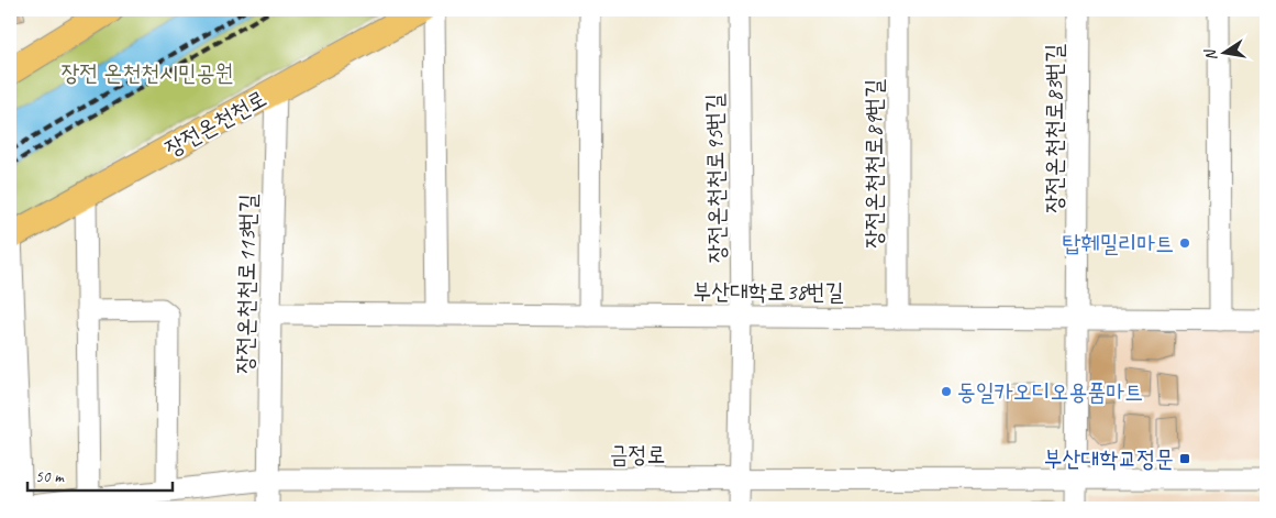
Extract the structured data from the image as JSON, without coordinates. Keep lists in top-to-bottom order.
{
  "streets": {
    "main road": ["장전온천천로"],
    "street": [
      "장전온천천로83번길",
      "장전온천천로89번길",
      "장전온천천로95번길",
      "장전온천천로113번길",
      "부산대학로38번길",
      "금정로"
    ]
  },
  "crossings": [
    ["장전온천천로", "장전온천천로113번길"],
    ["장전온천천로83번길", "부산대학로38번길"],
    ["장전온천천로83번길", "금정로"],
    ["장전온천천로89번길", "부산대학로38번길"],
    ["장전온천천로95번길", "부산대학로38번길"],
    ["장전온천천로95번길", "금정로"],
    ["장전온천천로113번길", "부산대학로38번길"],
    ["장전온천천로113번길", "금정로"]
  ],
  "parks": ["장전 온천천시민공원"],
  "places": {
    "other": ["탑훼밀리마트", "동일카오디오용품마트"],
    "transit": ["부산대학교정문"]
  },
  "scale_bar": "50 m",
  "north": "left"
}
